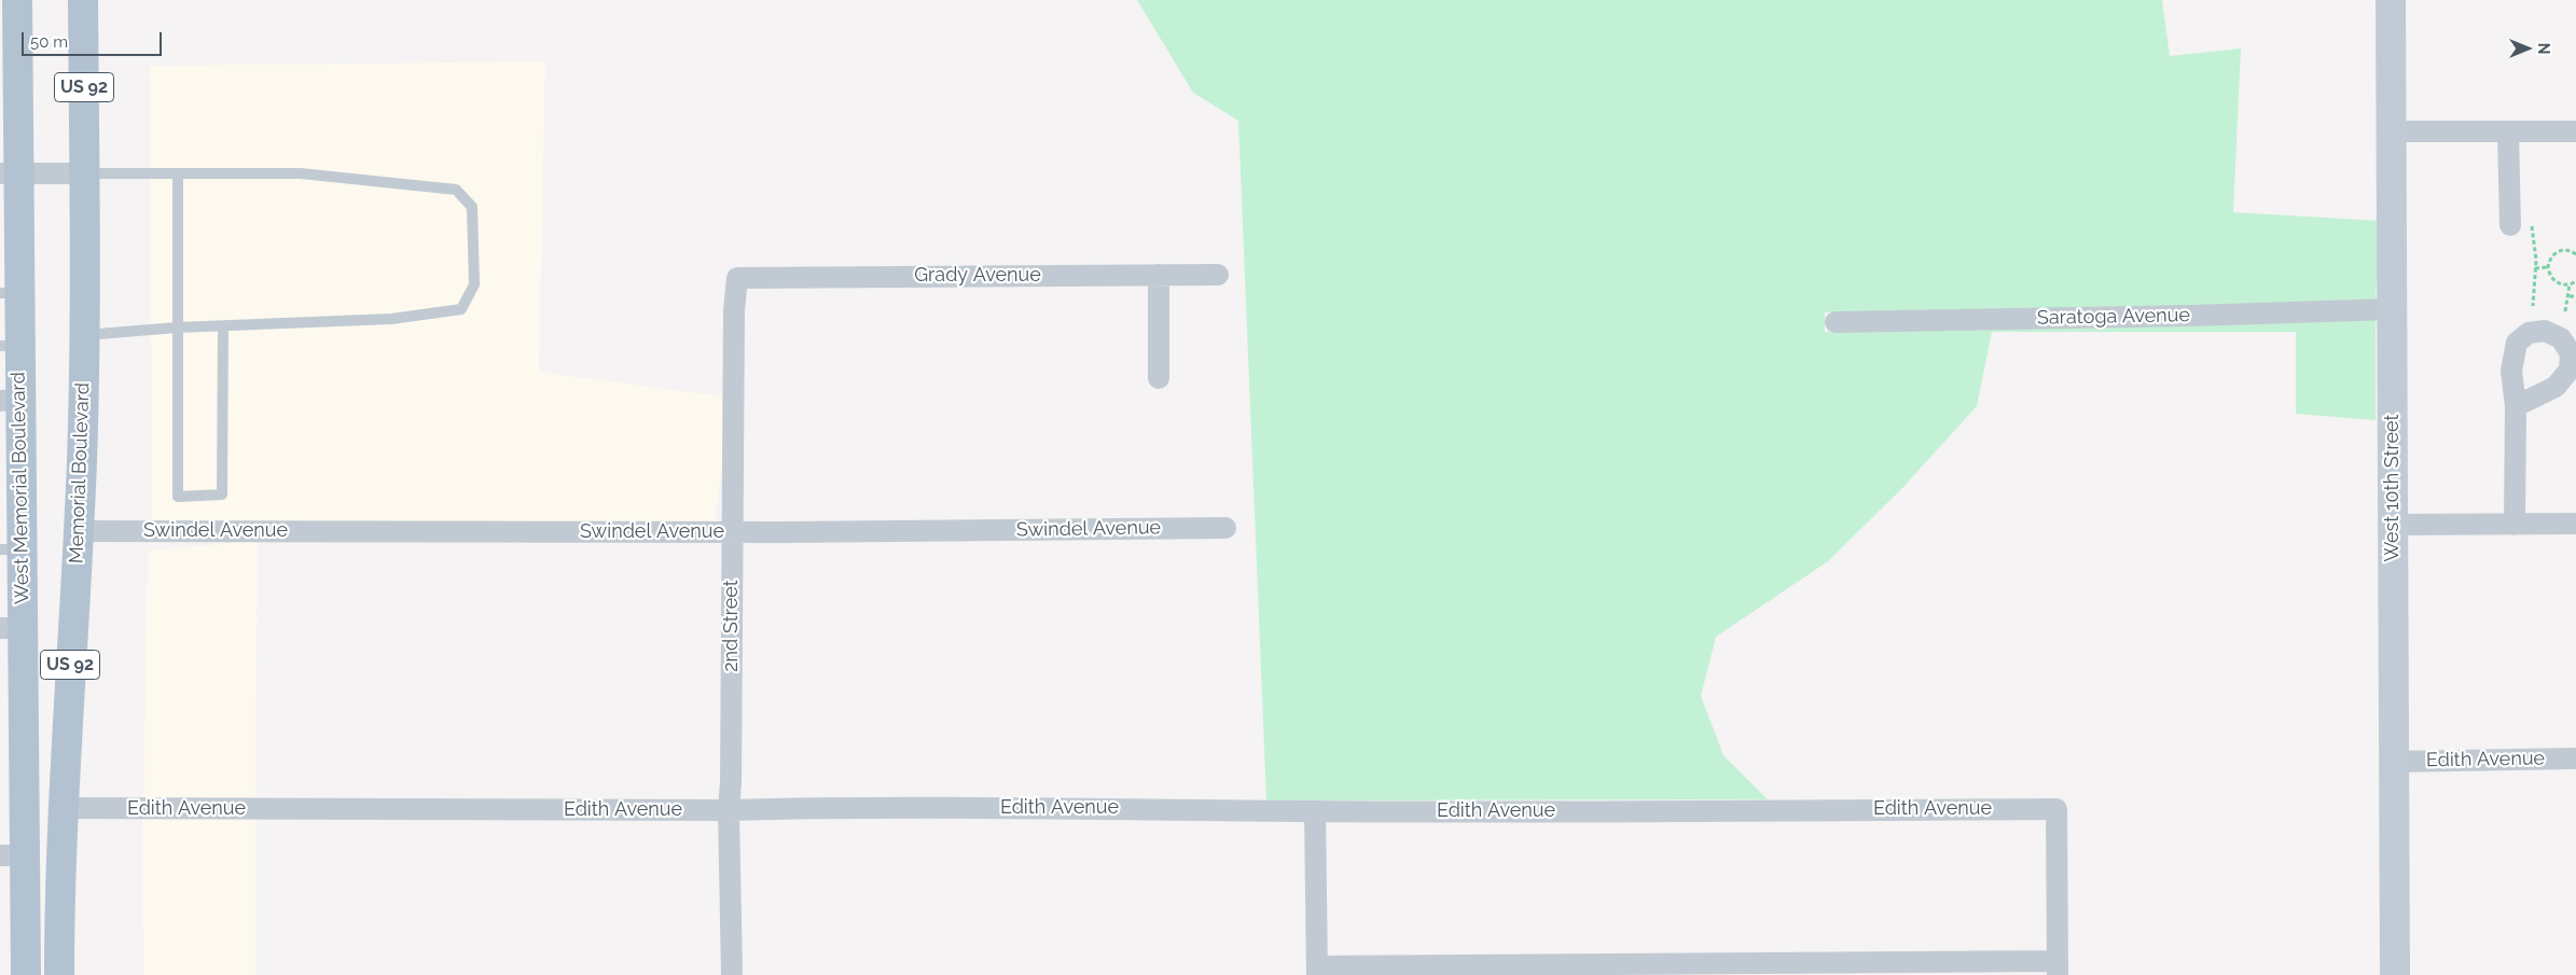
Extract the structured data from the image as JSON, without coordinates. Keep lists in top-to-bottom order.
{
  "streets": {
    "main road": ["US 92", "Memorial Boulevard", "West Memorial Boulevard"],
    "street": [
      "Grady Avenue",
      "Saratoga Avenue",
      "West 10th Street",
      "Swindel Avenue",
      "2nd Street",
      "Edith Avenue"
    ]
  },
  "crossings": [
    ["Grady Avenue", "2nd Street"],
    ["Saratoga Avenue", "West 10th Street"],
    ["Memorial Boulevard", "Swindel Avenue"],
    ["Memorial Boulevard", "Edith Avenue"],
    ["West 10th Street", "Edith Avenue"],
    ["Swindel Avenue", "2nd Street"],
    ["2nd Street", "Edith Avenue"]
  ],
  "scale_bar": "50 m",
  "north": "right"
}
